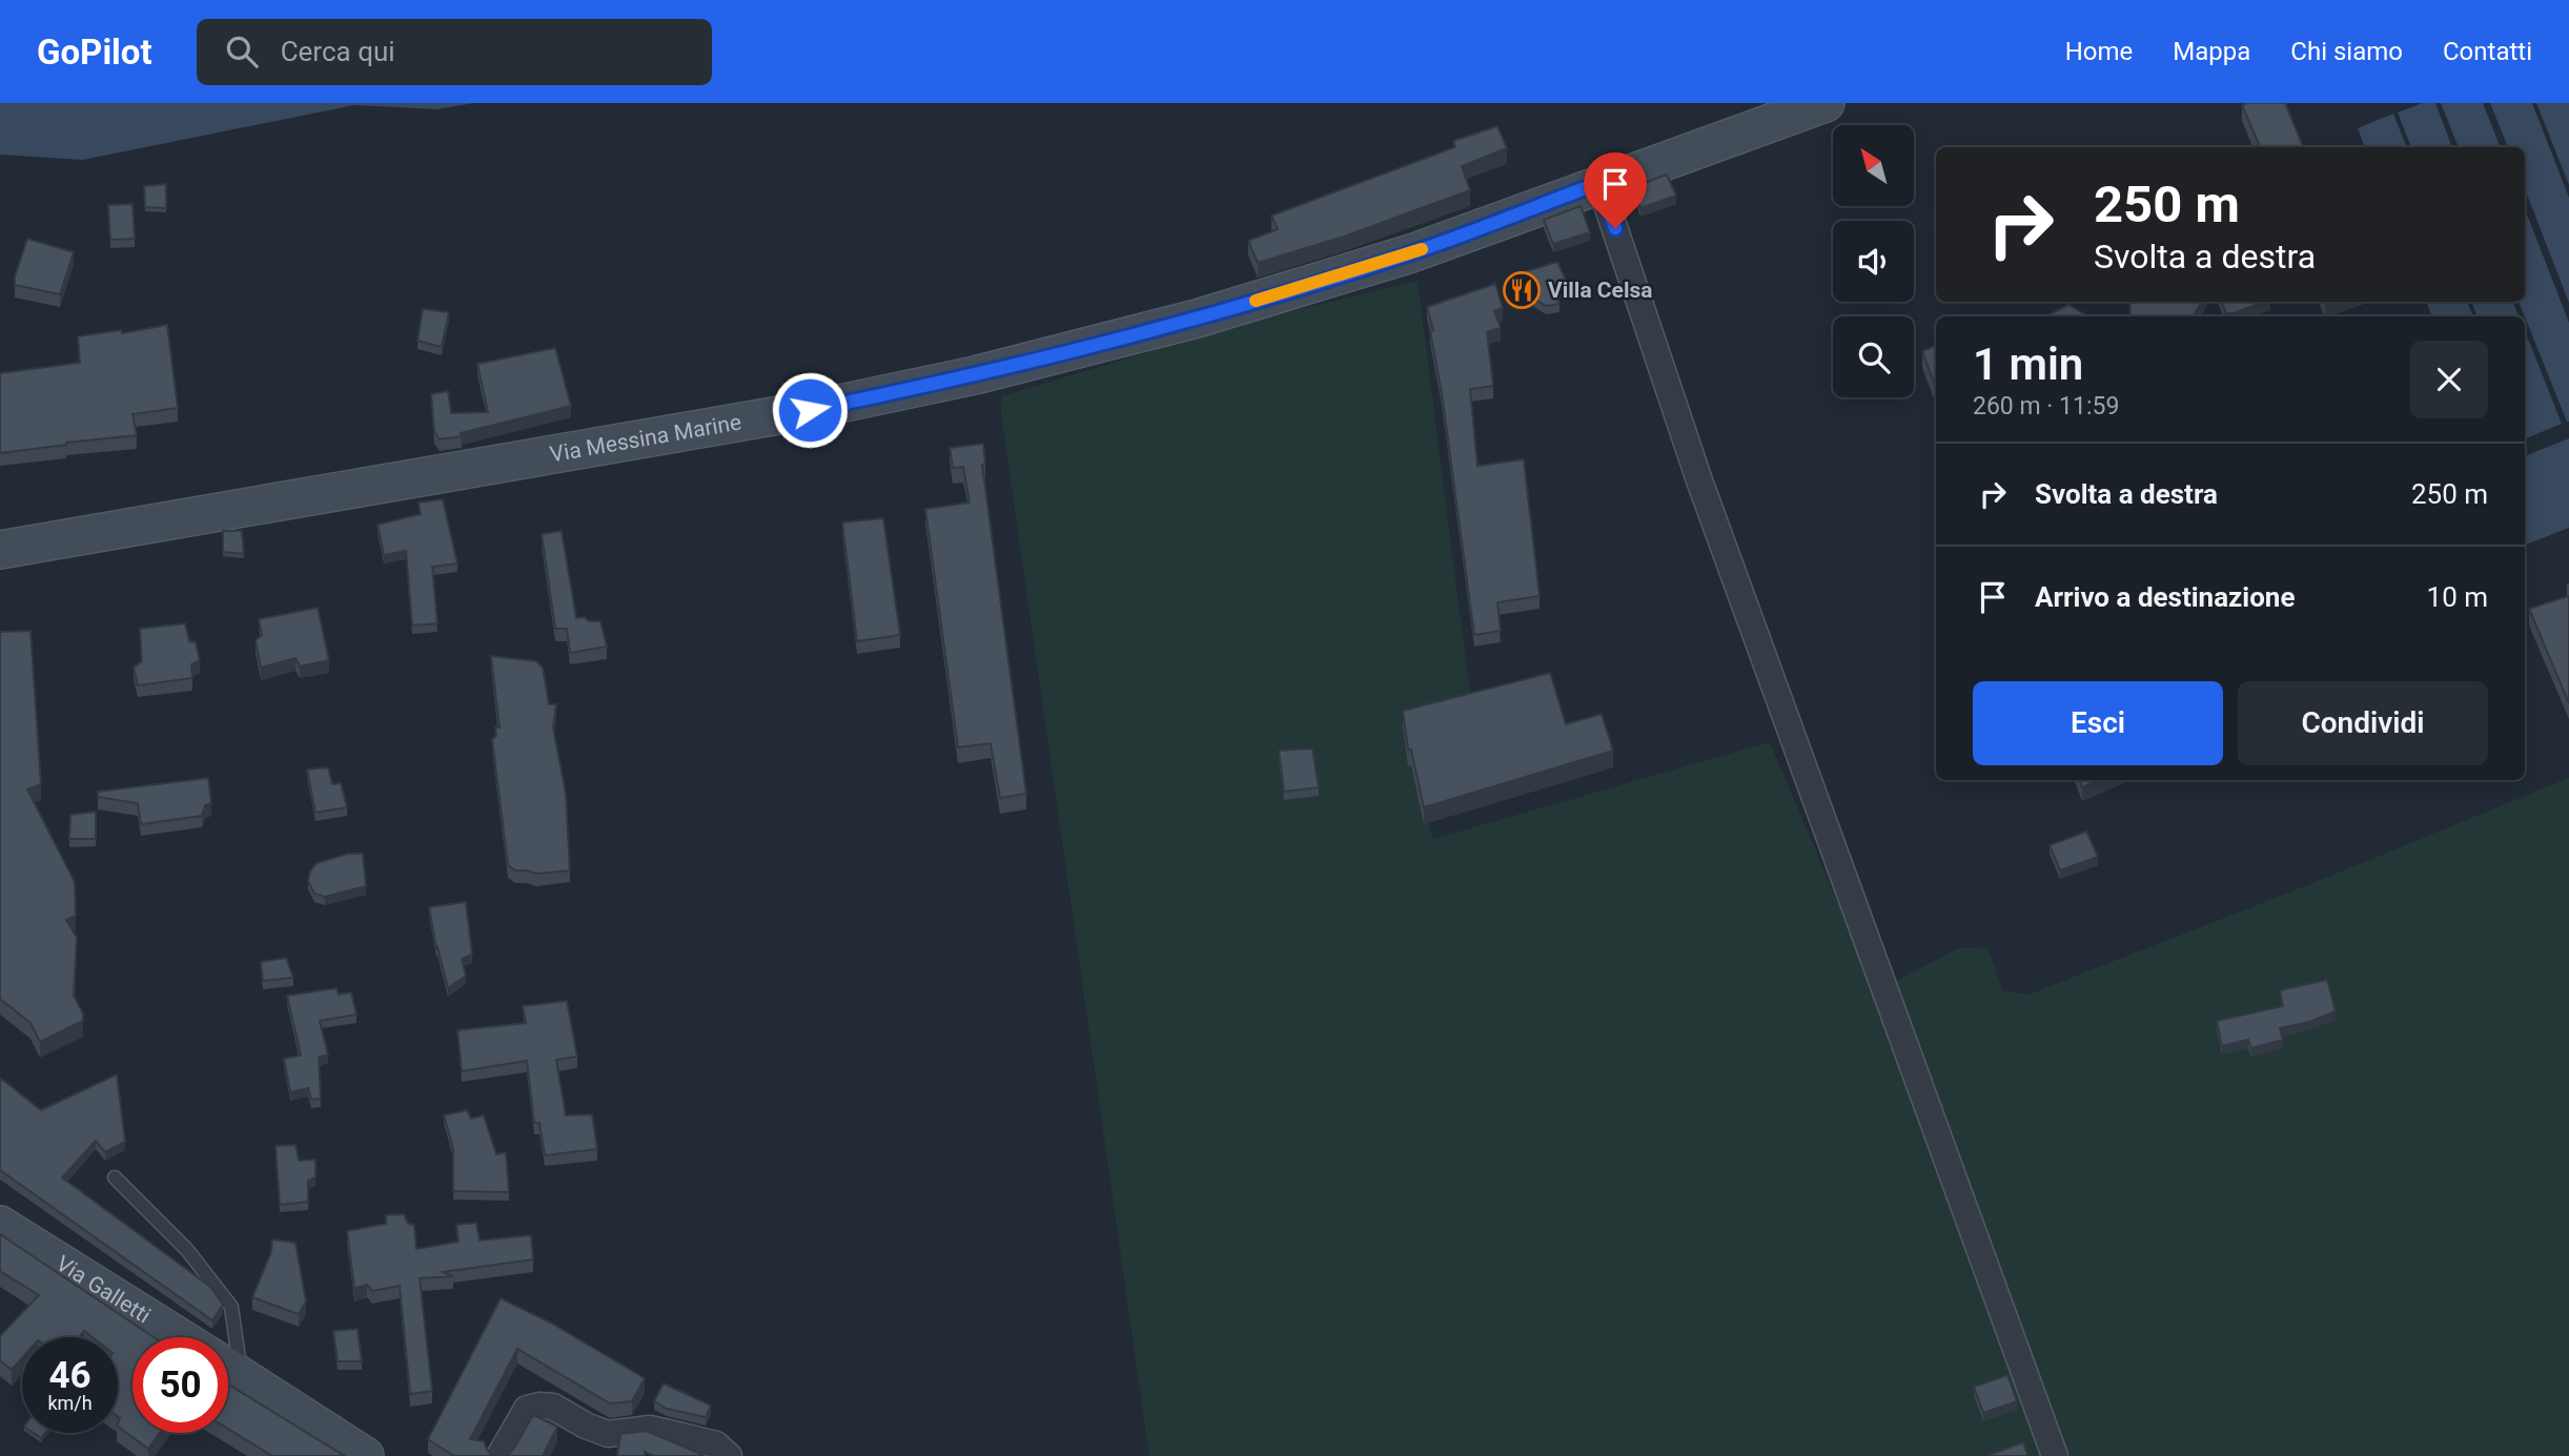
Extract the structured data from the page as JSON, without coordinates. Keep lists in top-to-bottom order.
{
  "streets": {
    "main road": ["Via Messina Marine", "Via Galletti"]
  },
  "places": {
    "restaurant": ["Villa Celsa"]
  },
  "north": "top left",
  "page": {
    "header": "GoPilot",
    "search": "Cerca qui",
    "nav": [
      "Home",
      "Mappa",
      "Chi siamo",
      "Contatti"
    ],
    "turn": ["250 m", "Svolta a destra"],
    "heading": ["1 min", "260 m · 11:59"],
    "list": [
      {
        "name": "Svolta a destra",
        "value": "250 m"
      },
      {
        "name": "Arrivo a destinazione",
        "value": "10 m"
      }
    ],
    "buttons": ["Esci", "Condividi"],
    "speed": "46 km/h",
    "limit": "50"
  }
}
